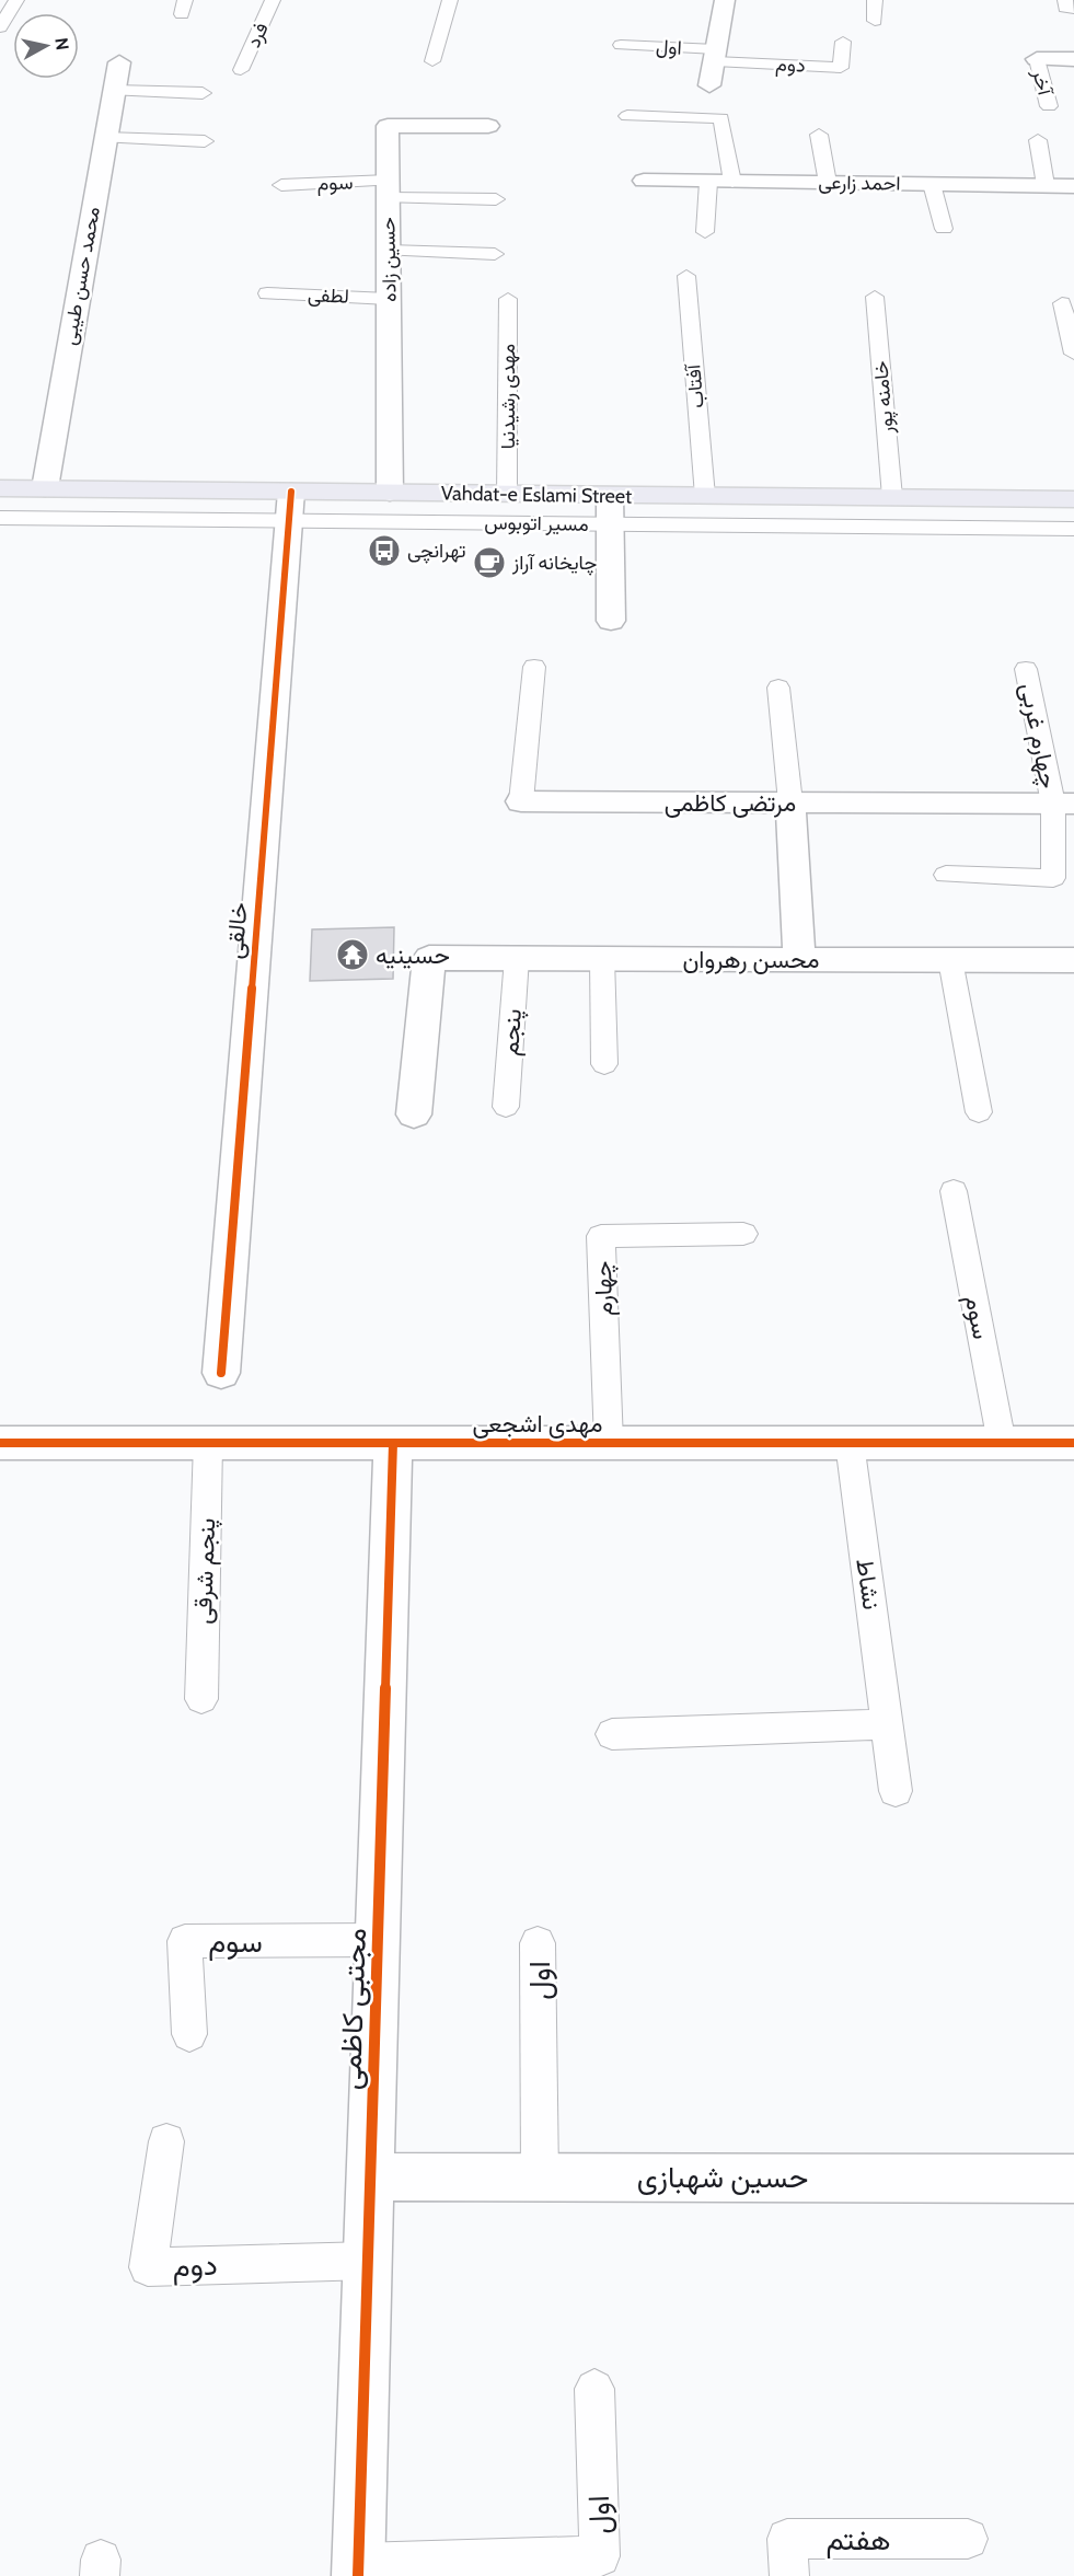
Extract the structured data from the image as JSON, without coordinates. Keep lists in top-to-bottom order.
{
  "streets": {
    "main road": ["Vahdat-e Eslami Street"],
    "street": [
      "احمد زارعی",
      "حسین زاده",
      "محمد حسن طیبی",
      "مرتضی کاظمی",
      "خالقی",
      "محسن رهروان",
      "مهدی اشجعی",
      "مجتبی کاظمی",
      "حسین شهبازی"
    ],
    "lane": [
      "فرد",
      "اول",
      "دوم",
      "آخر",
      "سوم",
      "لطفی",
      "آفتاب",
      "مهدی رشیدنیا",
      "خامنه پور",
      "مسیر اتوبوس",
      "چهارم غربی",
      "پنجم",
      "چهارم",
      "پنجم شرقی",
      "نشاط",
      "هفتم"
    ]
  },
  "crossings": [
    ["اول", "دوم"],
    ["اول", "مجتبی کاظمی"],
    ["اول", "حسین شهبازی"],
    ["دوم", "مجتبی کاظمی"],
    ["سوم", "حسین زاده"],
    ["سوم", "مهدی اشجعی"],
    ["سوم", "مجتبی کاظمی"],
    ["حسین زاده", "لطفی"],
    ["حسین زاده", "Vahdat-e Eslami Street"],
    ["محمد حسن طیبی", "Vahdat-e Eslami Street"],
    ["آفتاب", "Vahdat-e Eslami Street"],
    ["مهدی رشیدنیا", "Vahdat-e Eslami Street"],
    ["خامنه پور", "Vahdat-e Eslami Street"],
    ["Vahdat-e Eslami Street", "مسیر اتوبوس"],
    ["Vahdat-e Eslami Street", "خالقی"],
    ["مسیر اتوبوس", "خالقی"],
    ["چهارم غربی", "مرتضی کاظمی"],
    ["محسن رهروان", "پنجم"],
    ["چهارم", "مهدی اشجعی"],
    ["مهدی اشجعی", "پنجم شرقی"],
    ["مهدی اشجعی", "نشاط"],
    ["مهدی اشجعی", "مجتبی کاظمی"],
    ["مجتبی کاظمی", "حسین شهبازی"]
  ],
  "places": {
    "bus stop": ["تهرانچی"],
    "cafe": ["چایخانه آراز"],
    "temple": ["حسینیه"]
  },
  "north": "right"
}
